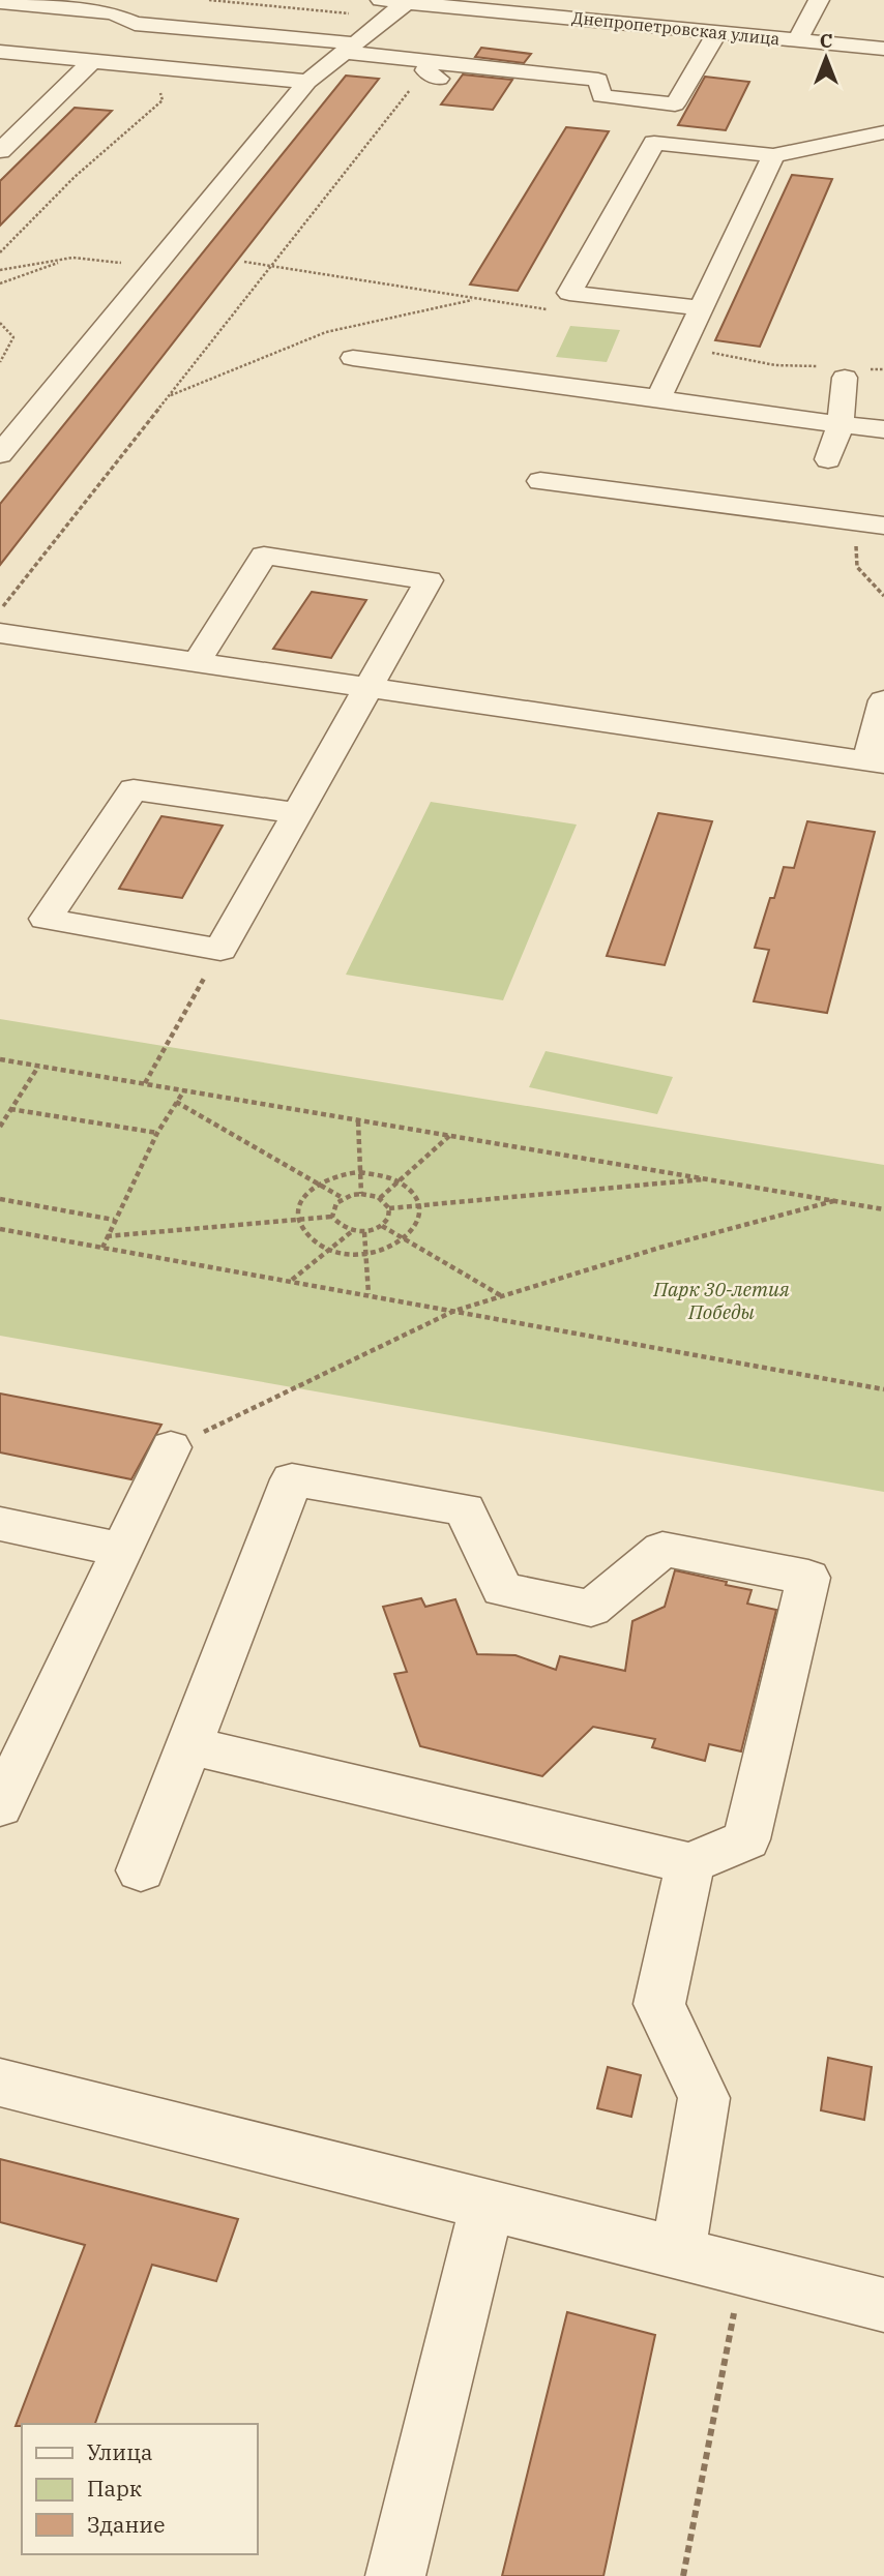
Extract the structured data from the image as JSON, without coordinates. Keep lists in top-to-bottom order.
{
  "streets": {
    "street": ["Днепропетровская улица"]
  },
  "parks": ["Парк 30-летия Победы"],
  "legend": ["Улица", "Парк", "Здание"],
  "north": "top"
}
